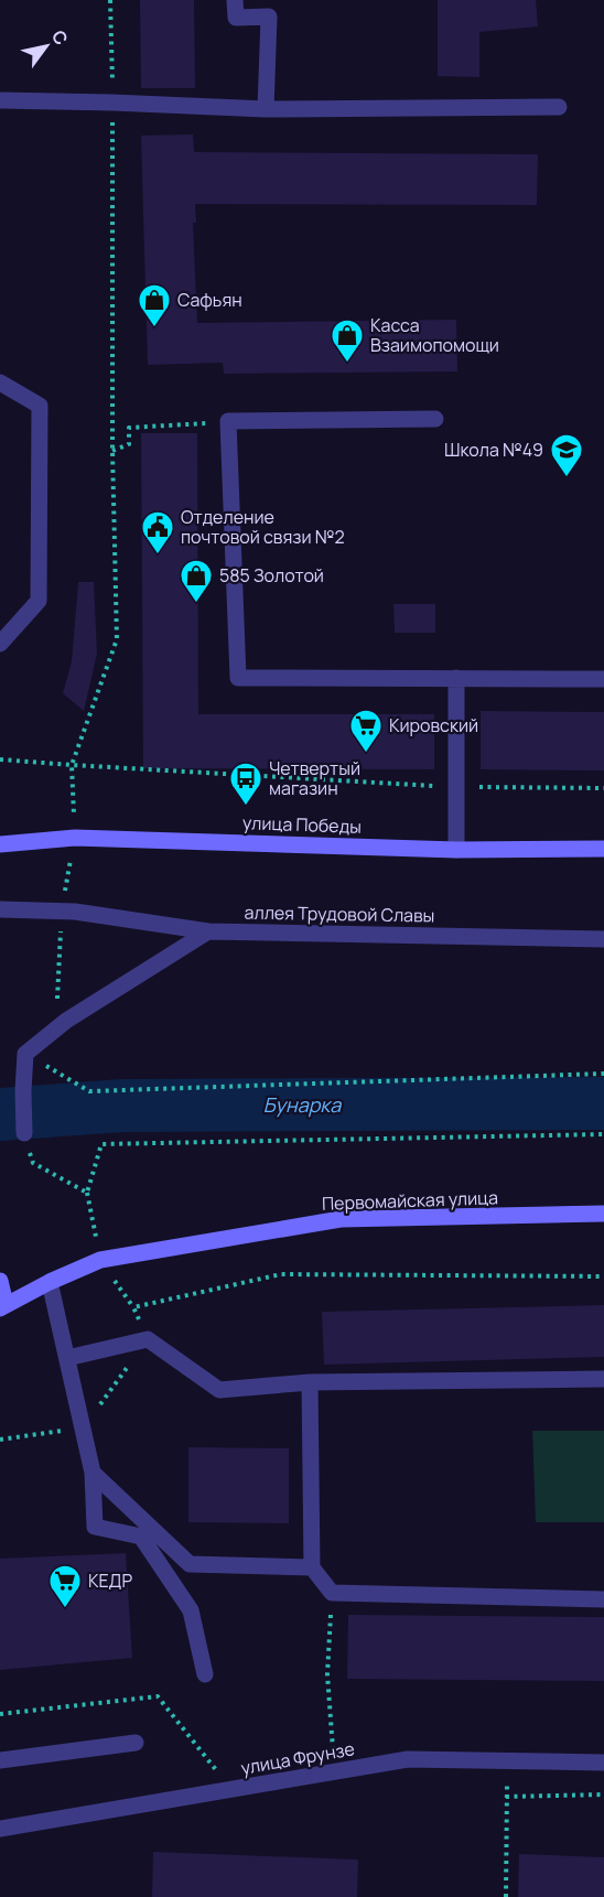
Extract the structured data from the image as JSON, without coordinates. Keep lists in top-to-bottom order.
{
  "streets": {
    "main road": ["улица Победы", "Первомайская улица"],
    "street": ["аллея Трудовой Славы", "улица Фрунзе"]
  },
  "water": ["Бунарка"],
  "places": {
    "shop": ["Сафьян", "Касса Взаимопомощи", "585 Золотой"],
    "school or university": ["Школа №49"],
    "public building": ["Отделение почтовой связи №2"],
    "supermarket": ["Кировский", "КЕДР"],
    "bus stop": ["Четвертый магазин"]
  },
  "north": "top right"
}
